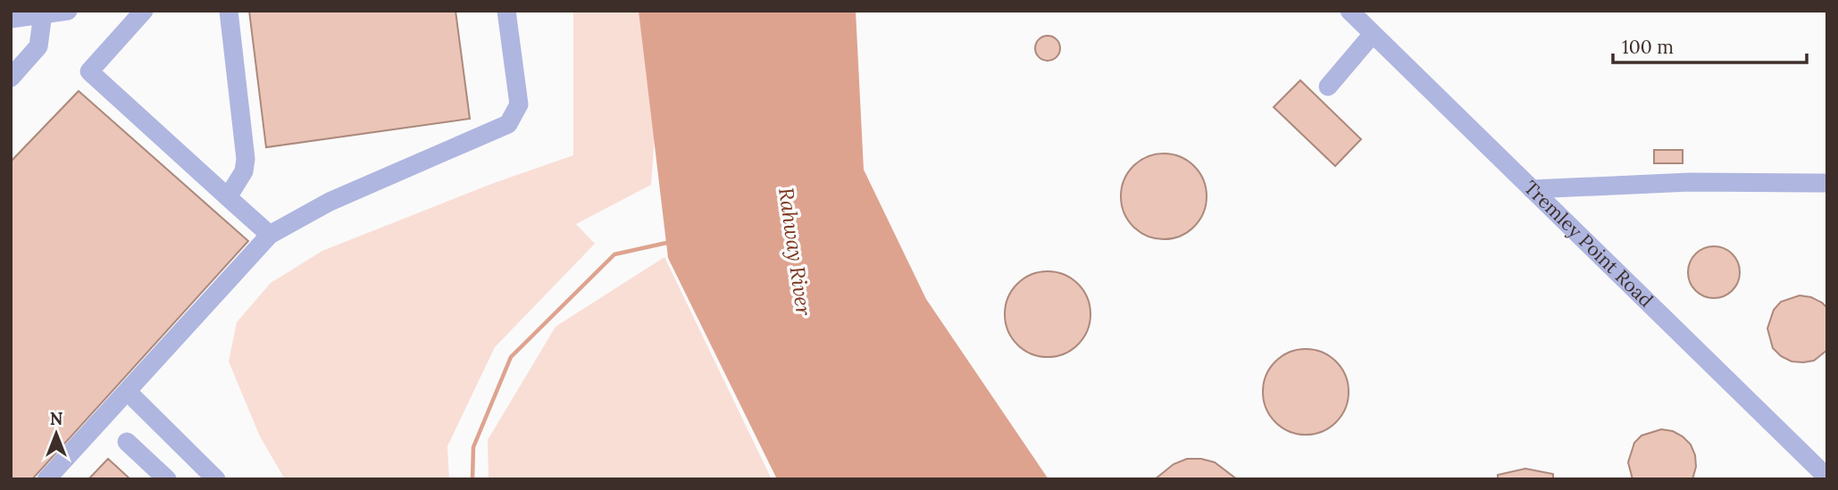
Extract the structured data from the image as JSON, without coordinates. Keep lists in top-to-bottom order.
{
  "streets": {
    "street": ["Tremley Point Road"]
  },
  "water": ["Rahway River"],
  "scale_bar": "100 m",
  "north": "top"
}
